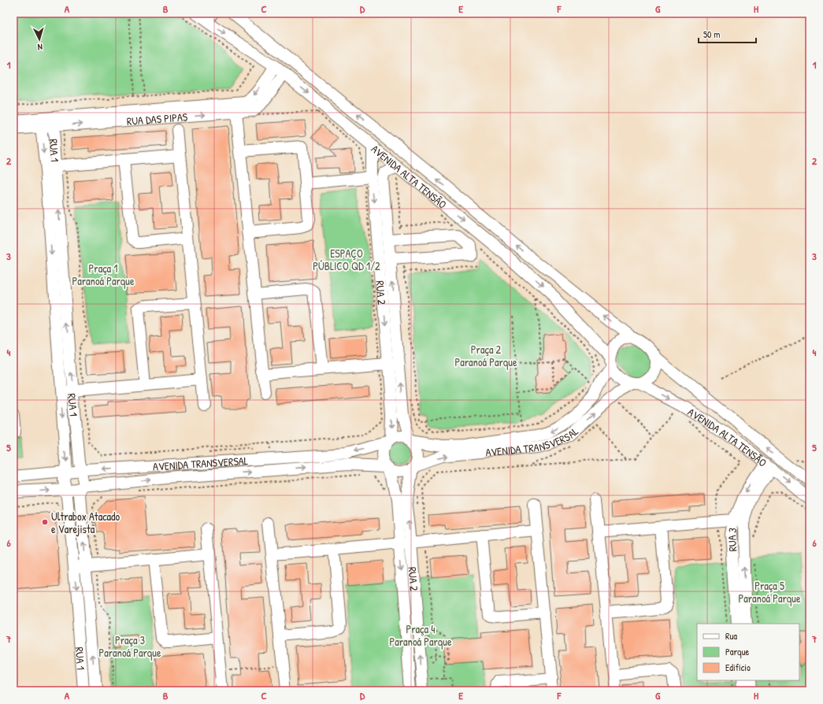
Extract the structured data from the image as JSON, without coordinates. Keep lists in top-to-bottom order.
{
  "streets": {
    "street": [
      "RUA DAS PIPAS",
      "RUA 1",
      "AVENIDA ALTA TENSÃO",
      "RUA 2",
      "AVENIDA ALTA TENSĀO",
      "AVENIDA TRANSVERSAL",
      "RUA 3"
    ]
  },
  "crossings": [
    ["RUA DAS PIPAS", "RUA 1"],
    ["RUA DAS PIPAS", "AVENIDA ALTA TENSÃO"],
    ["RUA 1", "AVENIDA TRANSVERSAL"],
    ["AVENIDA ALTA TENSÃO", "RUA 2"],
    ["AVENIDA ALTA TENSÃO", "AVENIDA ALTA TENSĀO"],
    ["AVENIDA ALTA TENSÃO", "AVENIDA TRANSVERSAL"],
    ["RUA 2", "AVENIDA TRANSVERSAL"],
    ["AVENIDA ALTA TENSĀO", "AVENIDA TRANSVERSAL"],
    ["AVENIDA ALTA TENSĀO", "RUA 3"]
  ],
  "parks": [
    "ESPAÇO PÚBLICO QD 1/2",
    "Praça 1 Paranoá Parque",
    "Praça 2 Paranoá Parque",
    "Praça 5 Paranoá Parque",
    "Praça 4 Paranoá Parque",
    "Praça 3 Paranoá Parque"
  ],
  "places": ["Ultrabox Atacado e Varejista"],
  "legend": ["Rua", "Parque", "Edifício"],
  "scale_bar": "50 m",
  "north": "bottom",
  "grid": {
    "columns": [
      "A",
      "B",
      "C",
      "D",
      "E",
      "F",
      "G",
      "H"
    ],
    "rows": [
      "1",
      "2",
      "3",
      "4",
      "5",
      "6",
      "7"
    ]
  }
}
